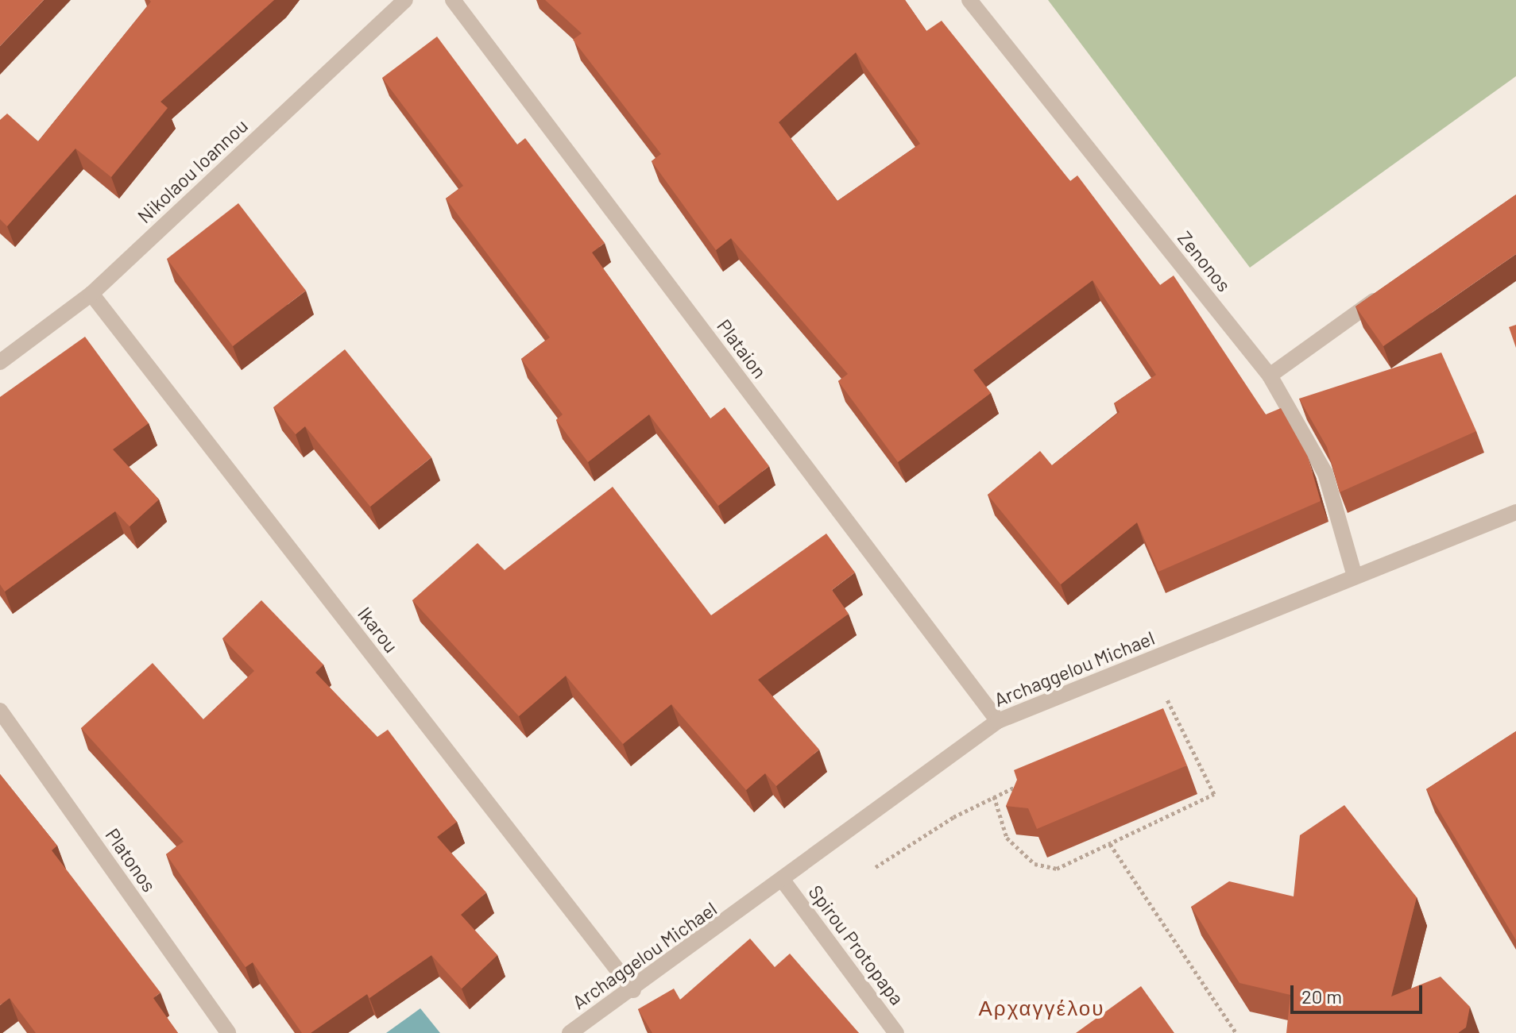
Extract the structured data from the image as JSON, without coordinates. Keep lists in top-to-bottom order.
{
  "streets": {
    "street": [
      "Nikolaou Ioannou",
      "Zenonos",
      "Plataion",
      "Ikarou",
      "Archaggelou Michael",
      "Platonos",
      "Spirou Protopapa"
    ]
  },
  "crossings": [
    ["Nikolaou Ioannou", "Ikarou"],
    ["Zenonos", "Archaggelou Michael"],
    ["Plataion", "Archaggelou Michael"],
    ["Ikarou", "Archaggelou Michael"],
    ["Archaggelou Michael", "Spirou Protopapa"]
  ],
  "districts": ["Αρχαγγέλου"],
  "scale_bar": "20 m"
}
